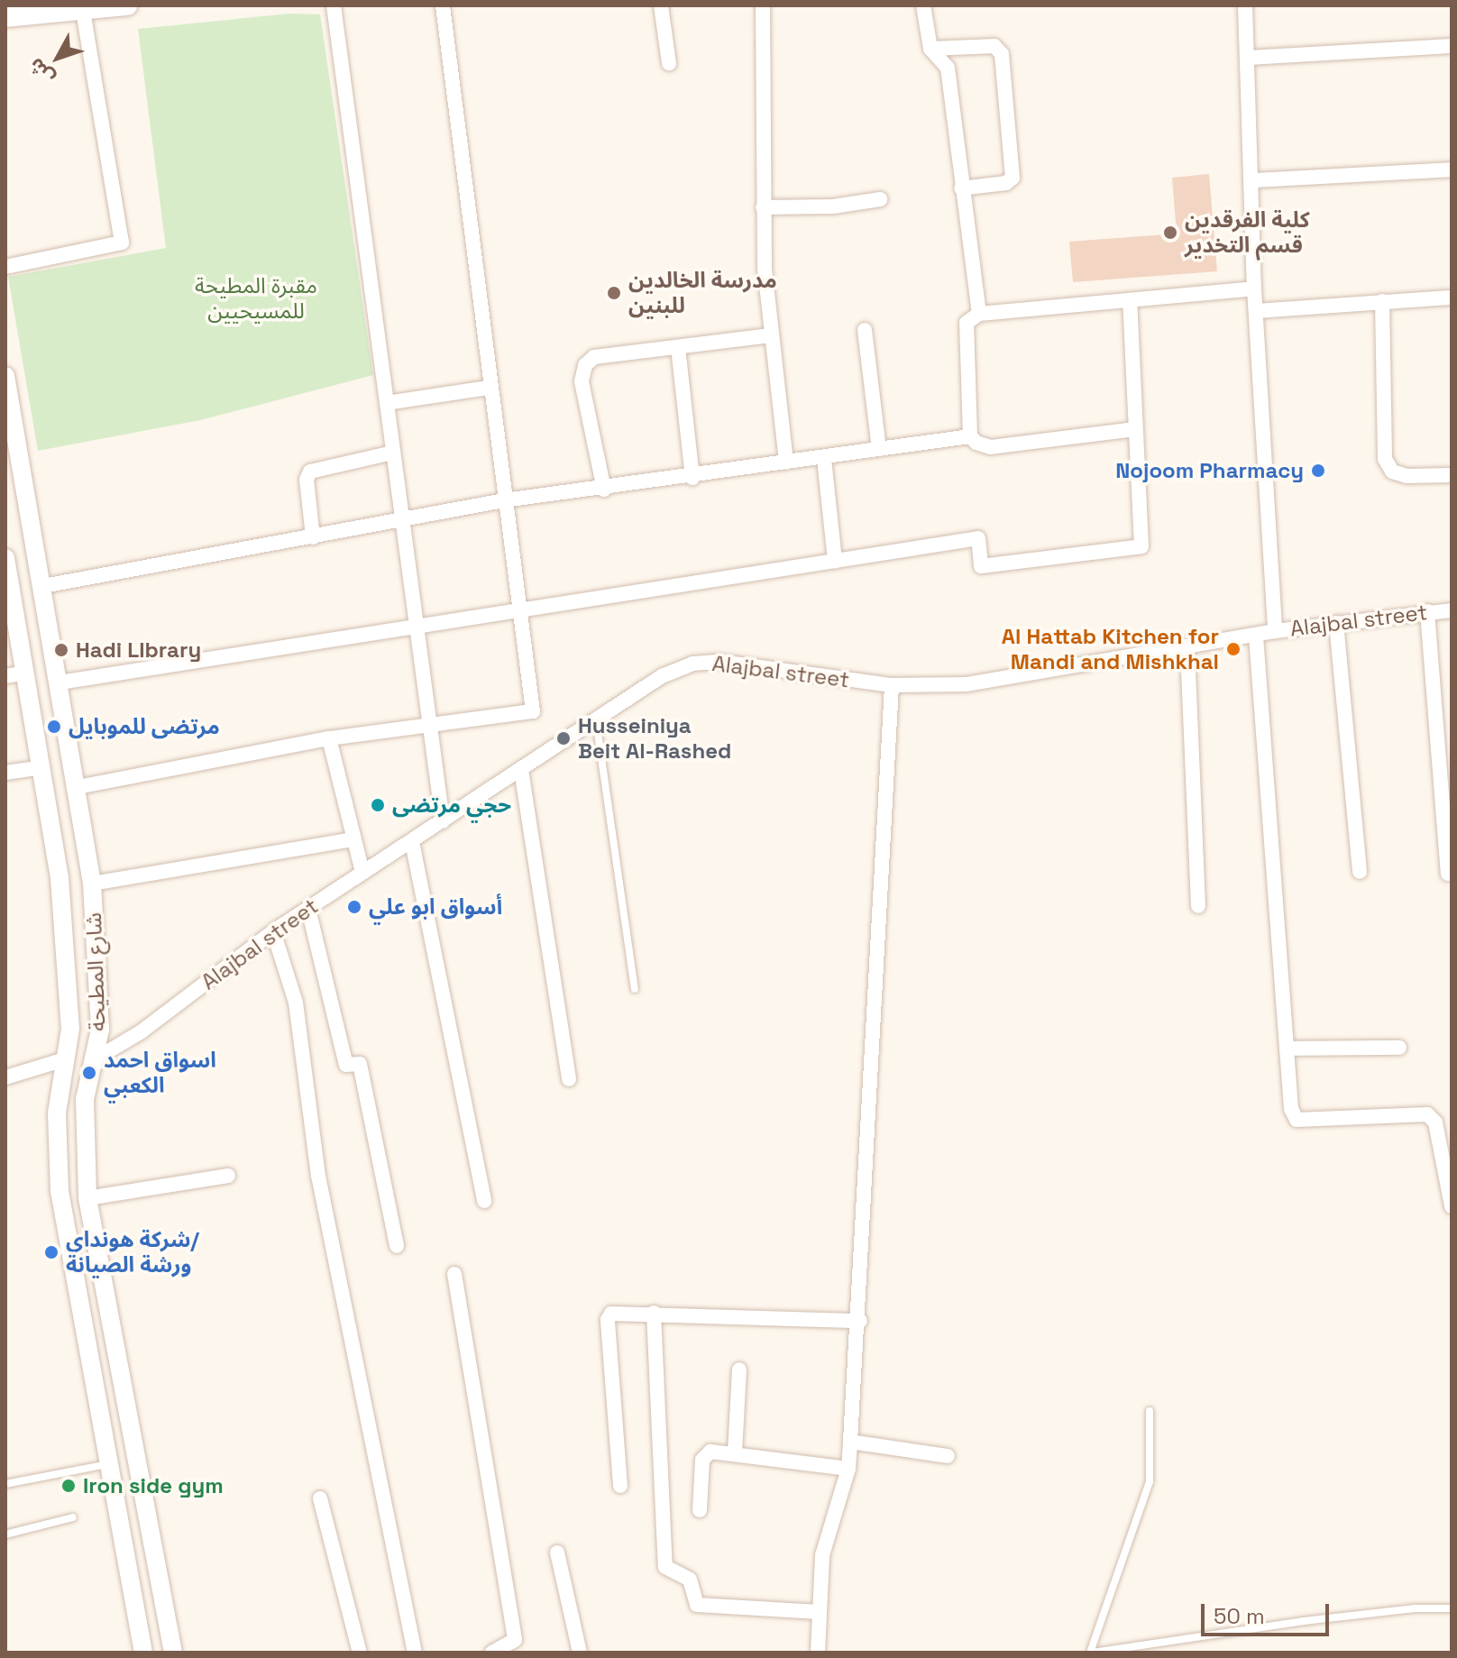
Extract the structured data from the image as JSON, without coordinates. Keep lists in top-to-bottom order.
{
  "streets": {
    "street": ["Alajbal street", "شارع المطيحة"]
  },
  "crossings": [
    ["Alajbal street", "شارع المطيحة"]
  ],
  "parks": ["مقبرة المطيحة للمسيحيين"],
  "places": [
    "كلية الفرقدين قسم التخدير",
    "مدرسة الخالدين للبنين",
    "Nojoom Pharmacy",
    "Al Hattab Kitchen for Mandi and Mishkhal",
    "Hadi LIbrary",
    "مرتضى للموبايل",
    "Husseiniya Beit Al-Rashed",
    "حجي مرتضى",
    "أسواق ابو علي",
    "اسواق احمد الكعبي",
    "شركة هونداي/ ورشة الصيانة",
    "Iron side gym"
  ],
  "scale_bar": "50 m",
  "north": "bottom left"
}
